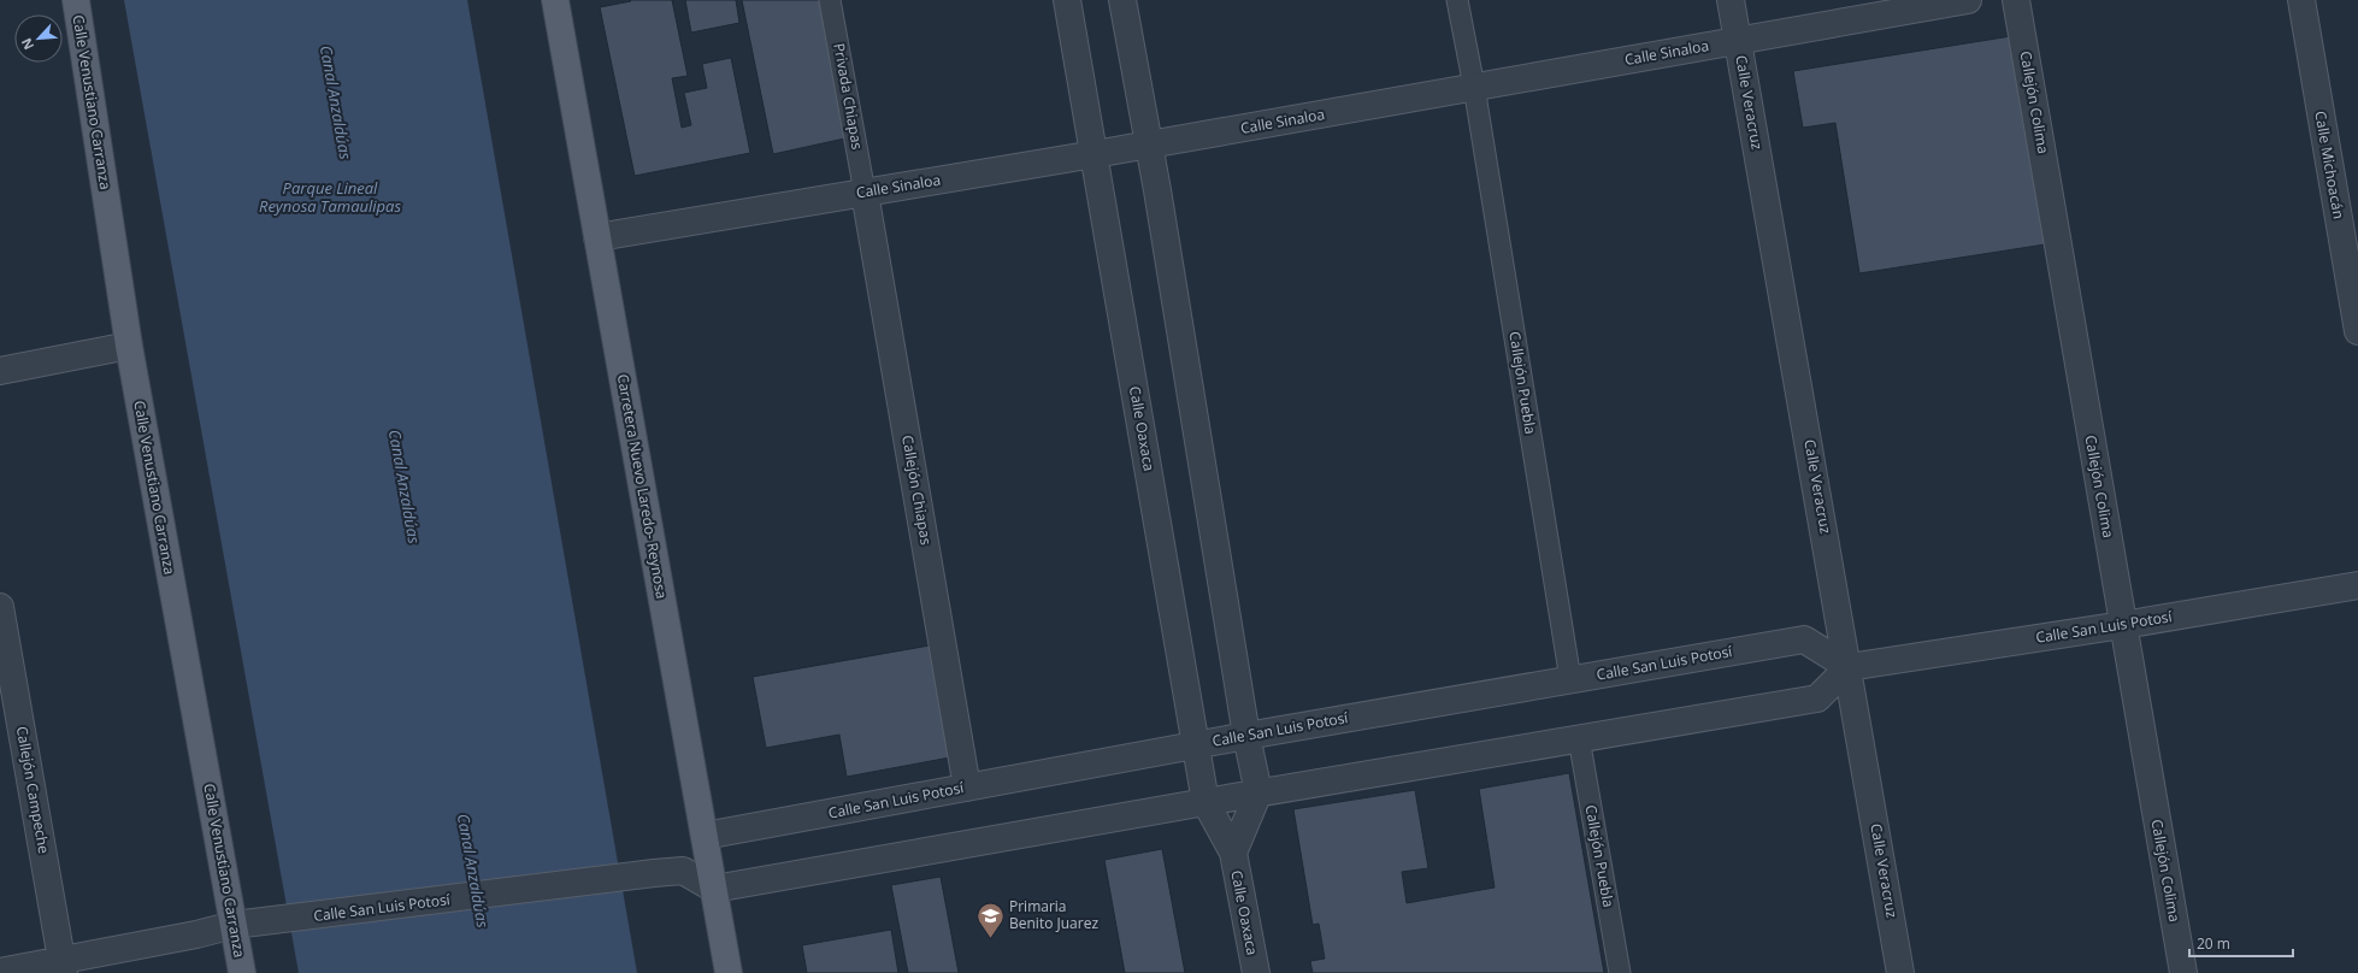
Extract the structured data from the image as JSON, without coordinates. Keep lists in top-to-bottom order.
{
  "streets": {
    "main road": ["Calle Venustiano Carranza", "Carretera Nuevo Laredo- Reynosa"],
    "street": [
      "Calle Sinaloa",
      "Calle Veracruz",
      "Callejón Colima",
      "Calle Michoacán",
      "Calle Oaxaca",
      "Callejón Chiapas",
      "Calle San Luis Potosí",
      "Callejón Campeche"
    ],
    "lane": ["Privada Chiapas", "Callejón Puebla"]
  },
  "crossings": [
    ["Calle Sinaloa", "Privada Chiapas"],
    ["Calle Sinaloa", "Calle Veracruz"],
    ["Calle Sinaloa", "Callejón Puebla"],
    ["Calle Sinaloa", "Calle Oaxaca"],
    ["Calle Sinaloa", "Carretera Nuevo Laredo- Reynosa"],
    ["Calle Sinaloa", "Callejón Chiapas"],
    ["Privada Chiapas", "Callejón Chiapas"],
    ["Calle Venustiano Carranza", "Calle San Luis Potosí"],
    ["Calle Veracruz", "Calle San Luis Potosí"],
    ["Callejón Colima", "Calle San Luis Potosí"],
    ["Callejón Puebla", "Calle San Luis Potosí"],
    ["Calle Oaxaca", "Calle San Luis Potosí"],
    ["Carretera Nuevo Laredo- Reynosa", "Calle San Luis Potosí"],
    ["Callejón Chiapas", "Calle San Luis Potosí"]
  ],
  "water": ["Canal Anzaldúas", "Parque Lineal Reynosa Tamaulipas"],
  "places": {
    "school or university": ["Primaria Benito Juarez"]
  },
  "scale_bar": "20 m",
  "north": "bottom left"
}
